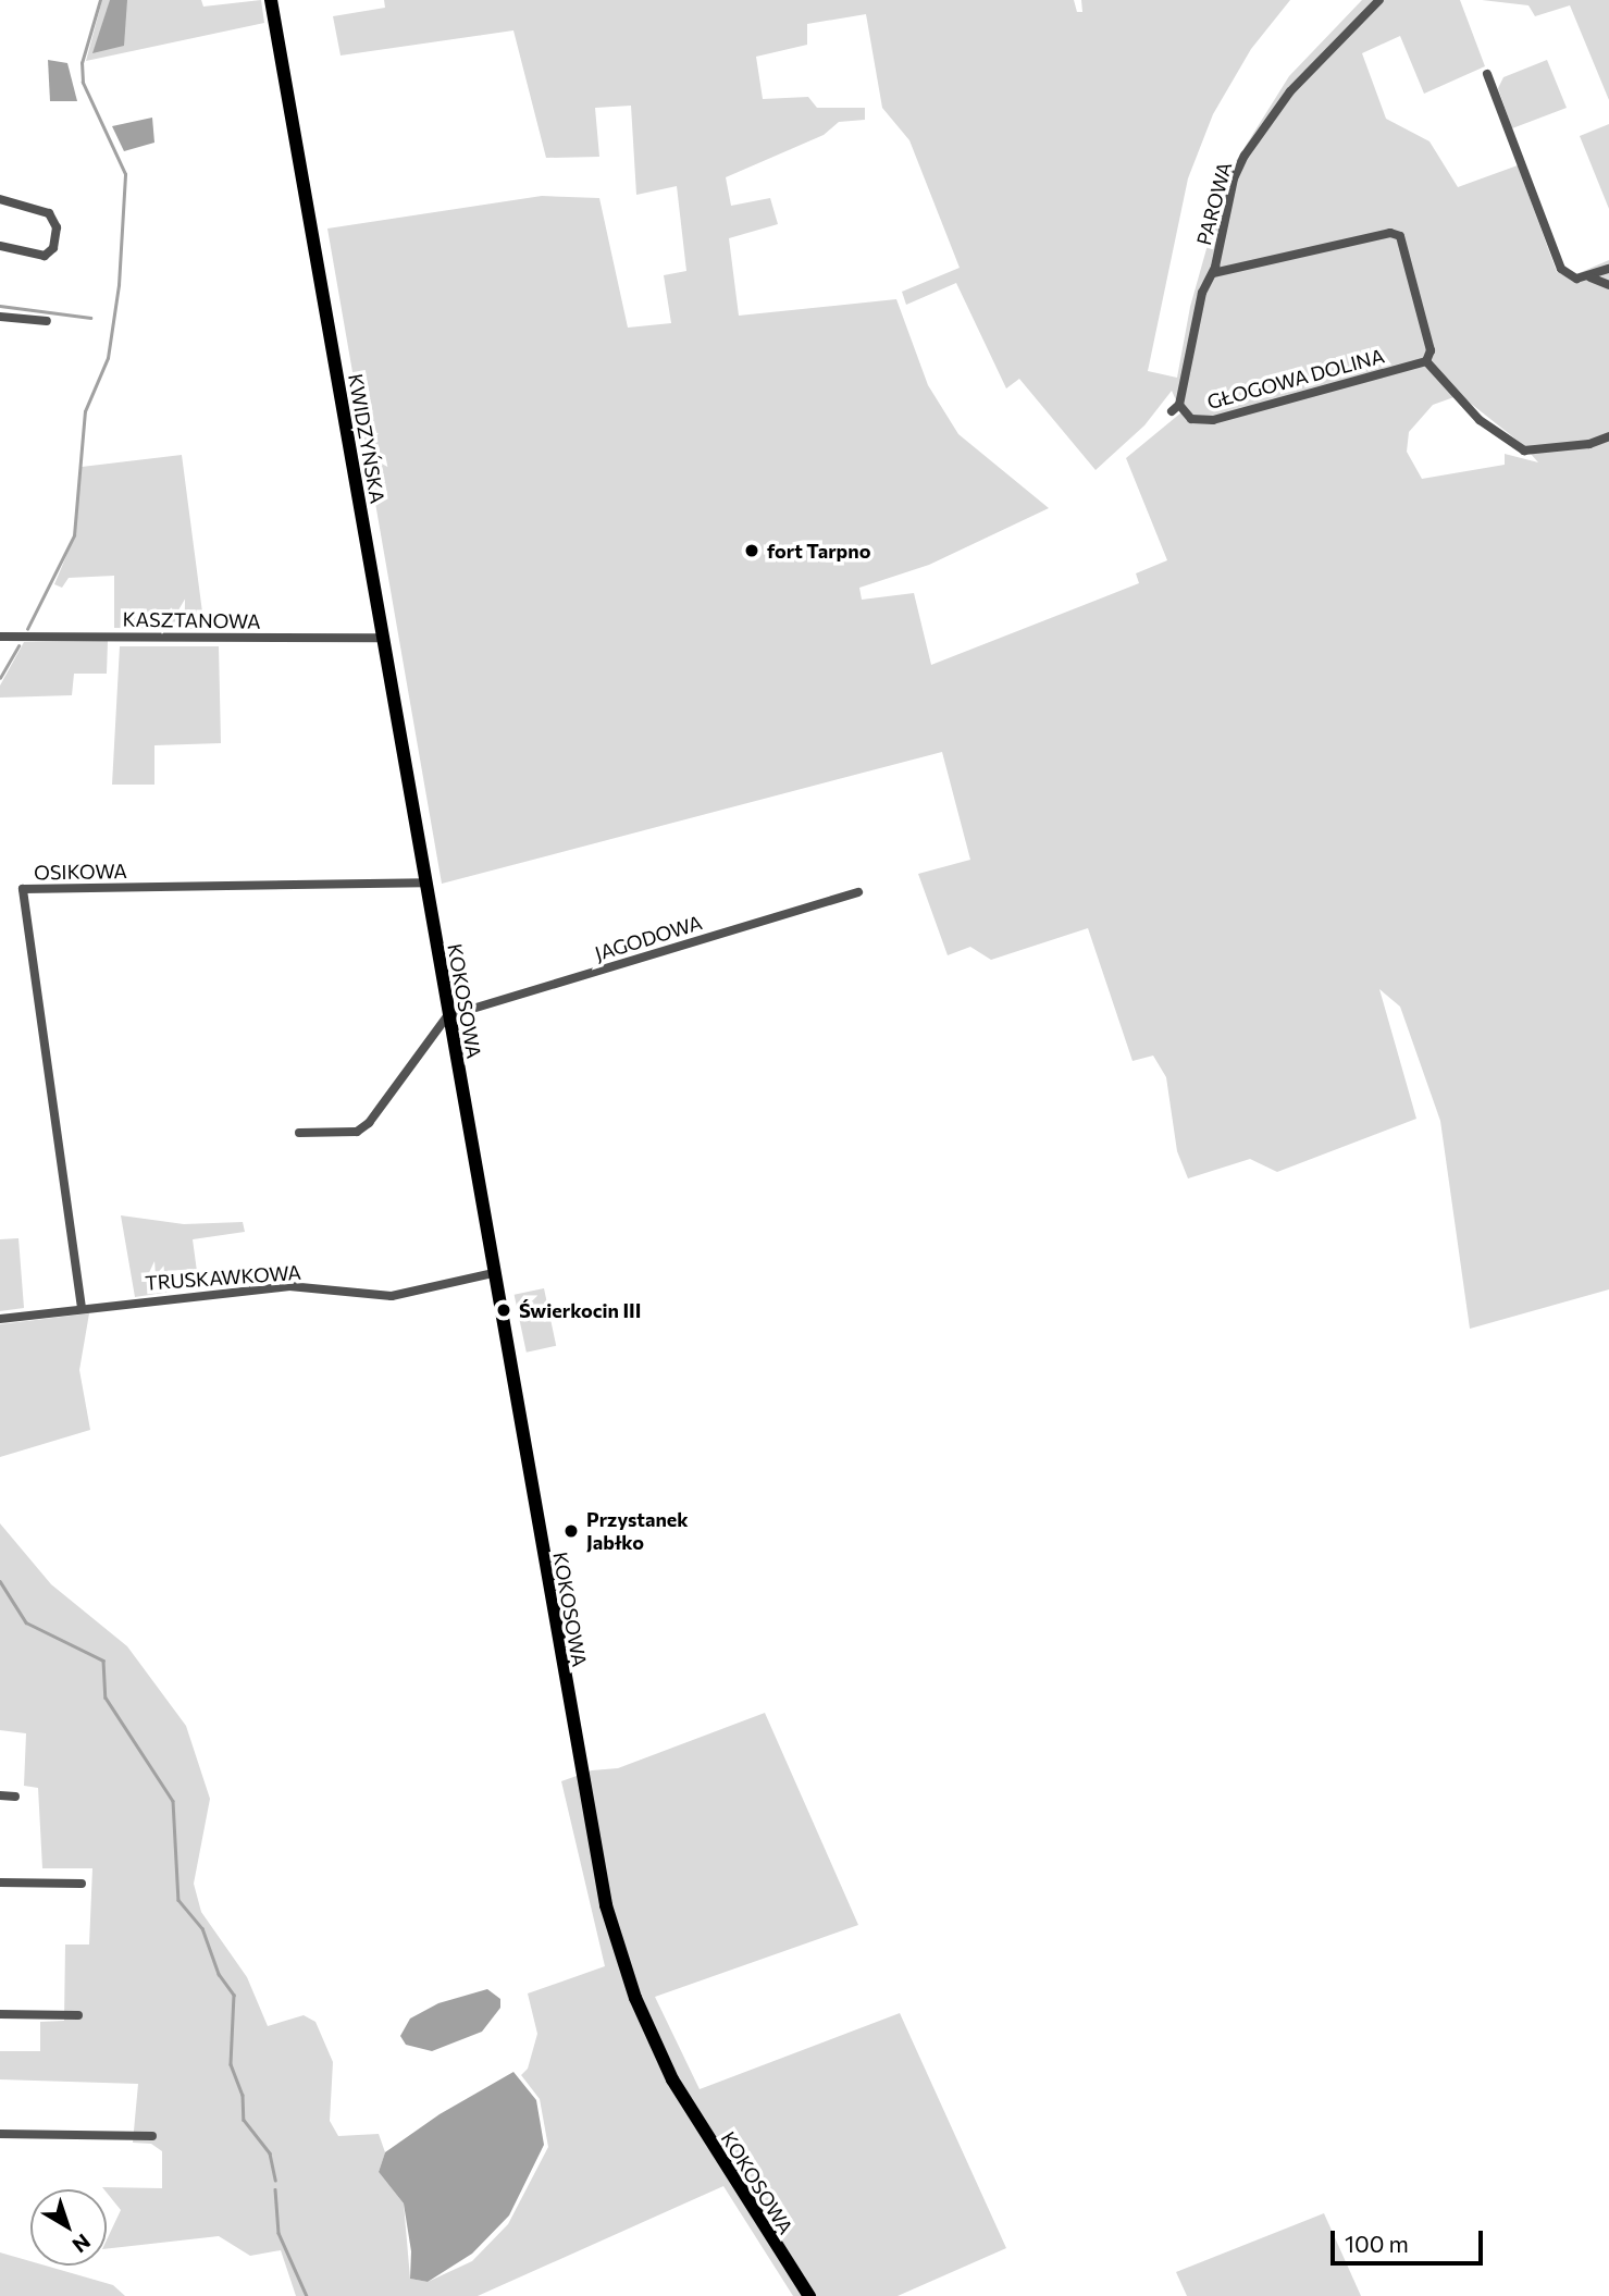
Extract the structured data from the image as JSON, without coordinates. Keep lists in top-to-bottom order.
{
  "streets": {
    "main road": ["KWIDZYŃSKA", "KOKOSOWA"],
    "street": [
      "PAROWA",
      "GŁOGOWA DOLINA",
      "KASZTANOWA",
      "OSIKOWA",
      "JAGODOWA",
      "TRUSKAWKOWA"
    ]
  },
  "crossings": [
    ["PAROWA", "GŁOGOWA DOLINA"],
    ["KWIDZYŃSKA", "KASZTANOWA"],
    ["KWIDZYŃSKA", "OSIKOWA"],
    ["KWIDZYŃSKA", "KOKOSOWA"],
    ["OSIKOWA", "KOKOSOWA"],
    ["OSIKOWA", "TRUSKAWKOWA"],
    ["JAGODOWA", "KOKOSOWA"],
    ["KOKOSOWA", "TRUSKAWKOWA"]
  ],
  "places": ["fort Tarpno", "Świerkocin III", "Przystanek Jabłko"],
  "scale_bar": "100 m",
  "north": "bottom right"
}
